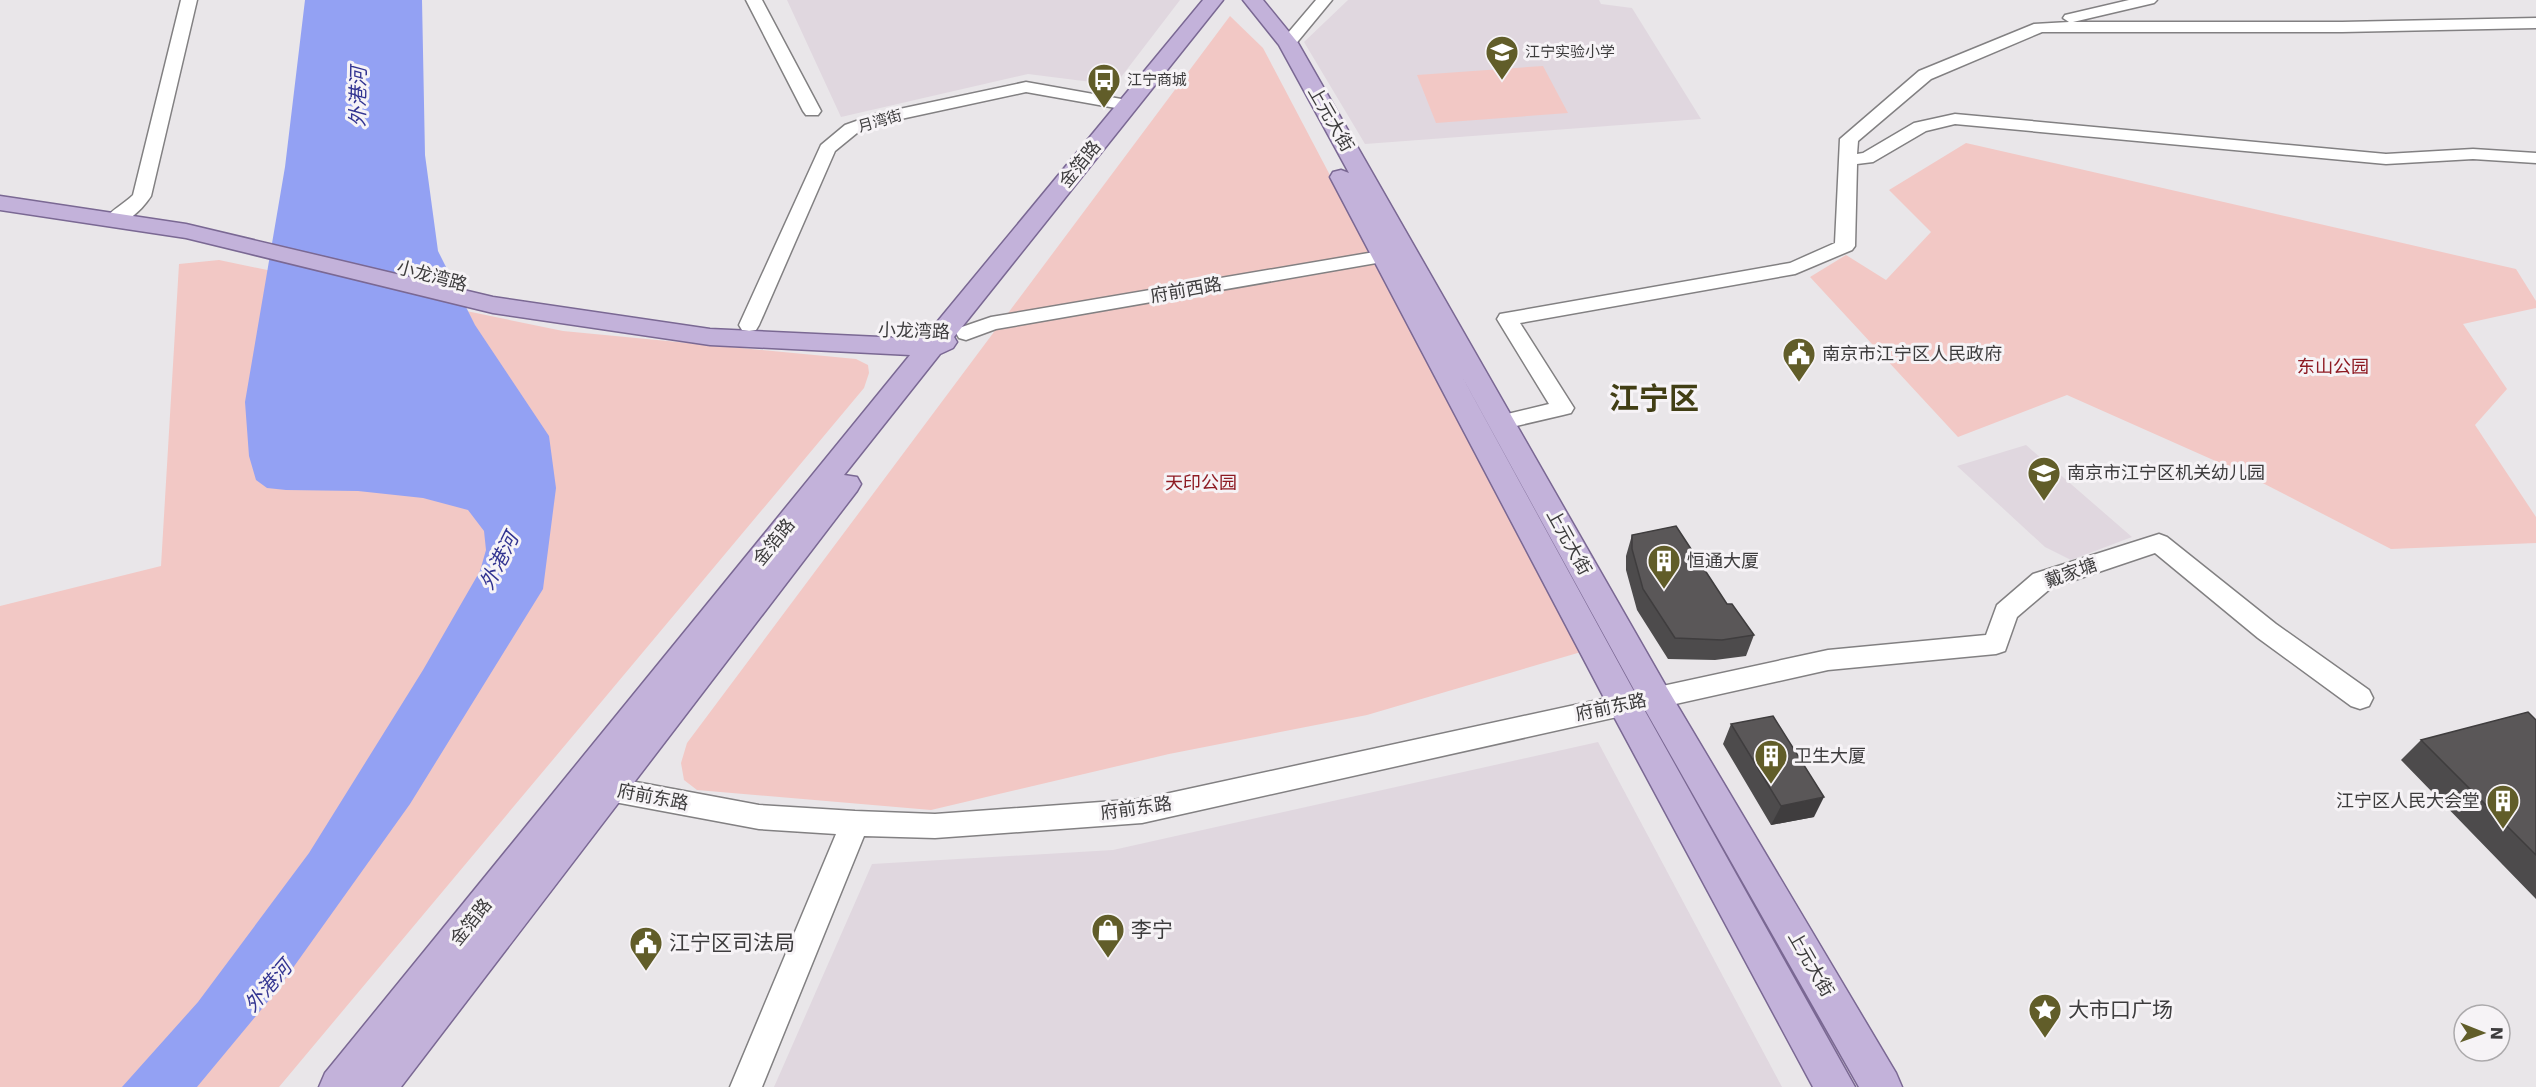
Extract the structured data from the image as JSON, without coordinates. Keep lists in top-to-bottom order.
{
  "streets": {
    "main road": ["上元大街", "金箔路", "小龙湾路"],
    "street": [
      "月湾街",
      "府前西路",
      "戴家塘",
      "府前东路"
    ]
  },
  "crossings": [
    ["上元大街", "金箔路"],
    ["上元大街", "府前西路"],
    ["上元大街", "戴家塘"],
    ["上元大街", "府前东路"],
    ["月湾街", "金箔路"],
    ["月湾街", "小龙湾路"],
    ["金箔路", "小龙湾路"],
    ["金箔路", "府前西路"],
    ["金箔路", "府前东路"],
    ["小龙湾路", "府前西路"],
    ["戴家塘", "府前东路"]
  ],
  "districts": ["江宁区"],
  "water": ["外港河"],
  "parks": ["东山公园", "天印公园"],
  "places": {
    "school or university": ["江宁实验小学", "南京市江宁区机关幼儿园"],
    "bus stop": ["江宁商城"],
    "public building": ["南京市江宁区人民政府", "江宁区司法局"],
    "building": ["恒通大厦", "卫生大厦", "江宁区人民大会堂"],
    "shop": ["李宁"],
    "place": ["大市口广场"]
  },
  "north": "right"
}
